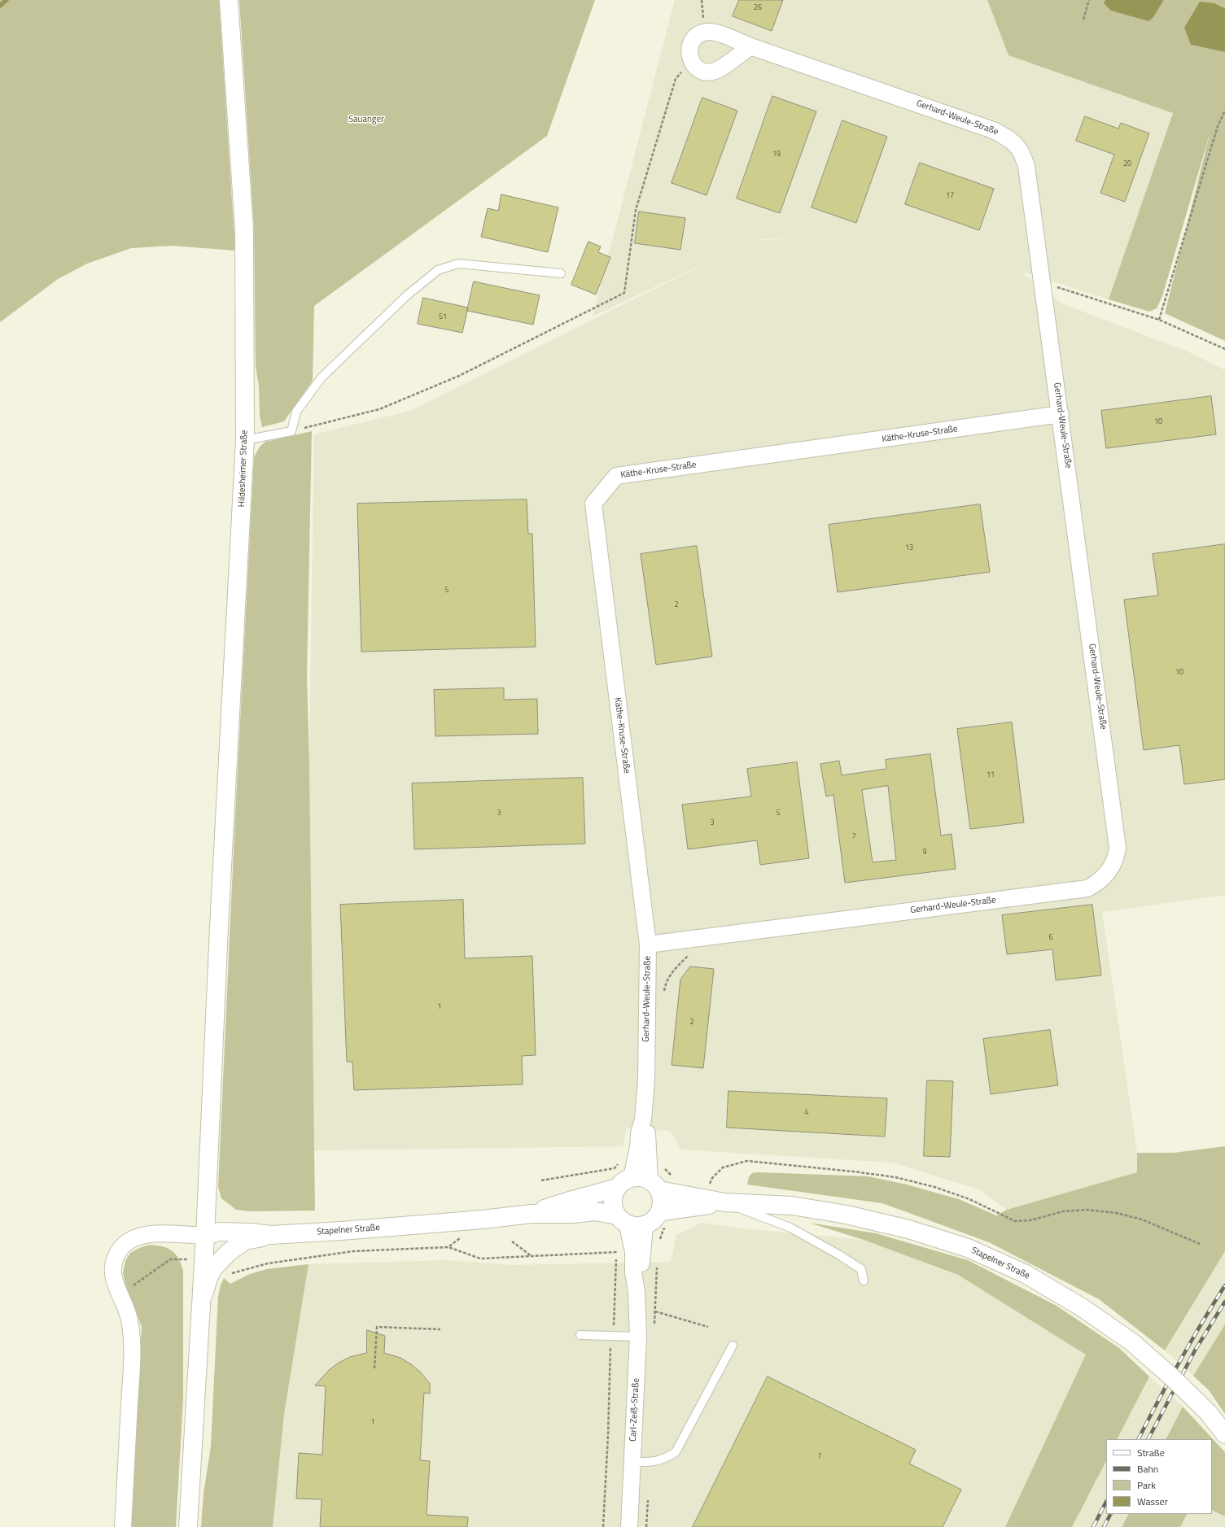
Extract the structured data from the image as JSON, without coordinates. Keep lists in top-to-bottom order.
{
  "streets": {
    "main road": ["Hildesheimer Straße", "Stapelner Straße"],
    "street": ["Gerhard-Weule-Straße", "Käthe-Kruse-Straße", "Carl-Zeiß-Straße"]
  },
  "crossings": [
    ["Gerhard-Weule-Straße", "Käthe-Kruse-Straße"],
    ["Gerhard-Weule-Straße", "Stapelner Straße"],
    ["Gerhard-Weule-Straße", "Carl-Zeiß-Straße"],
    ["Hildesheimer Straße", "Stapelner Straße"],
    ["Stapelner Straße", "Carl-Zeiß-Straße"]
  ],
  "parks": ["Sauanger"],
  "house_numbers": [
    "26",
    "19",
    "20",
    "17",
    "51",
    "10",
    "13",
    "5",
    "2",
    "10",
    "11",
    "3",
    "5",
    "3",
    "7",
    "9",
    "6",
    "1",
    "2",
    "4",
    "1",
    "7"
  ],
  "legend": [
    "Straße",
    "Bahn",
    "Park",
    "Wasser"
  ]
}
